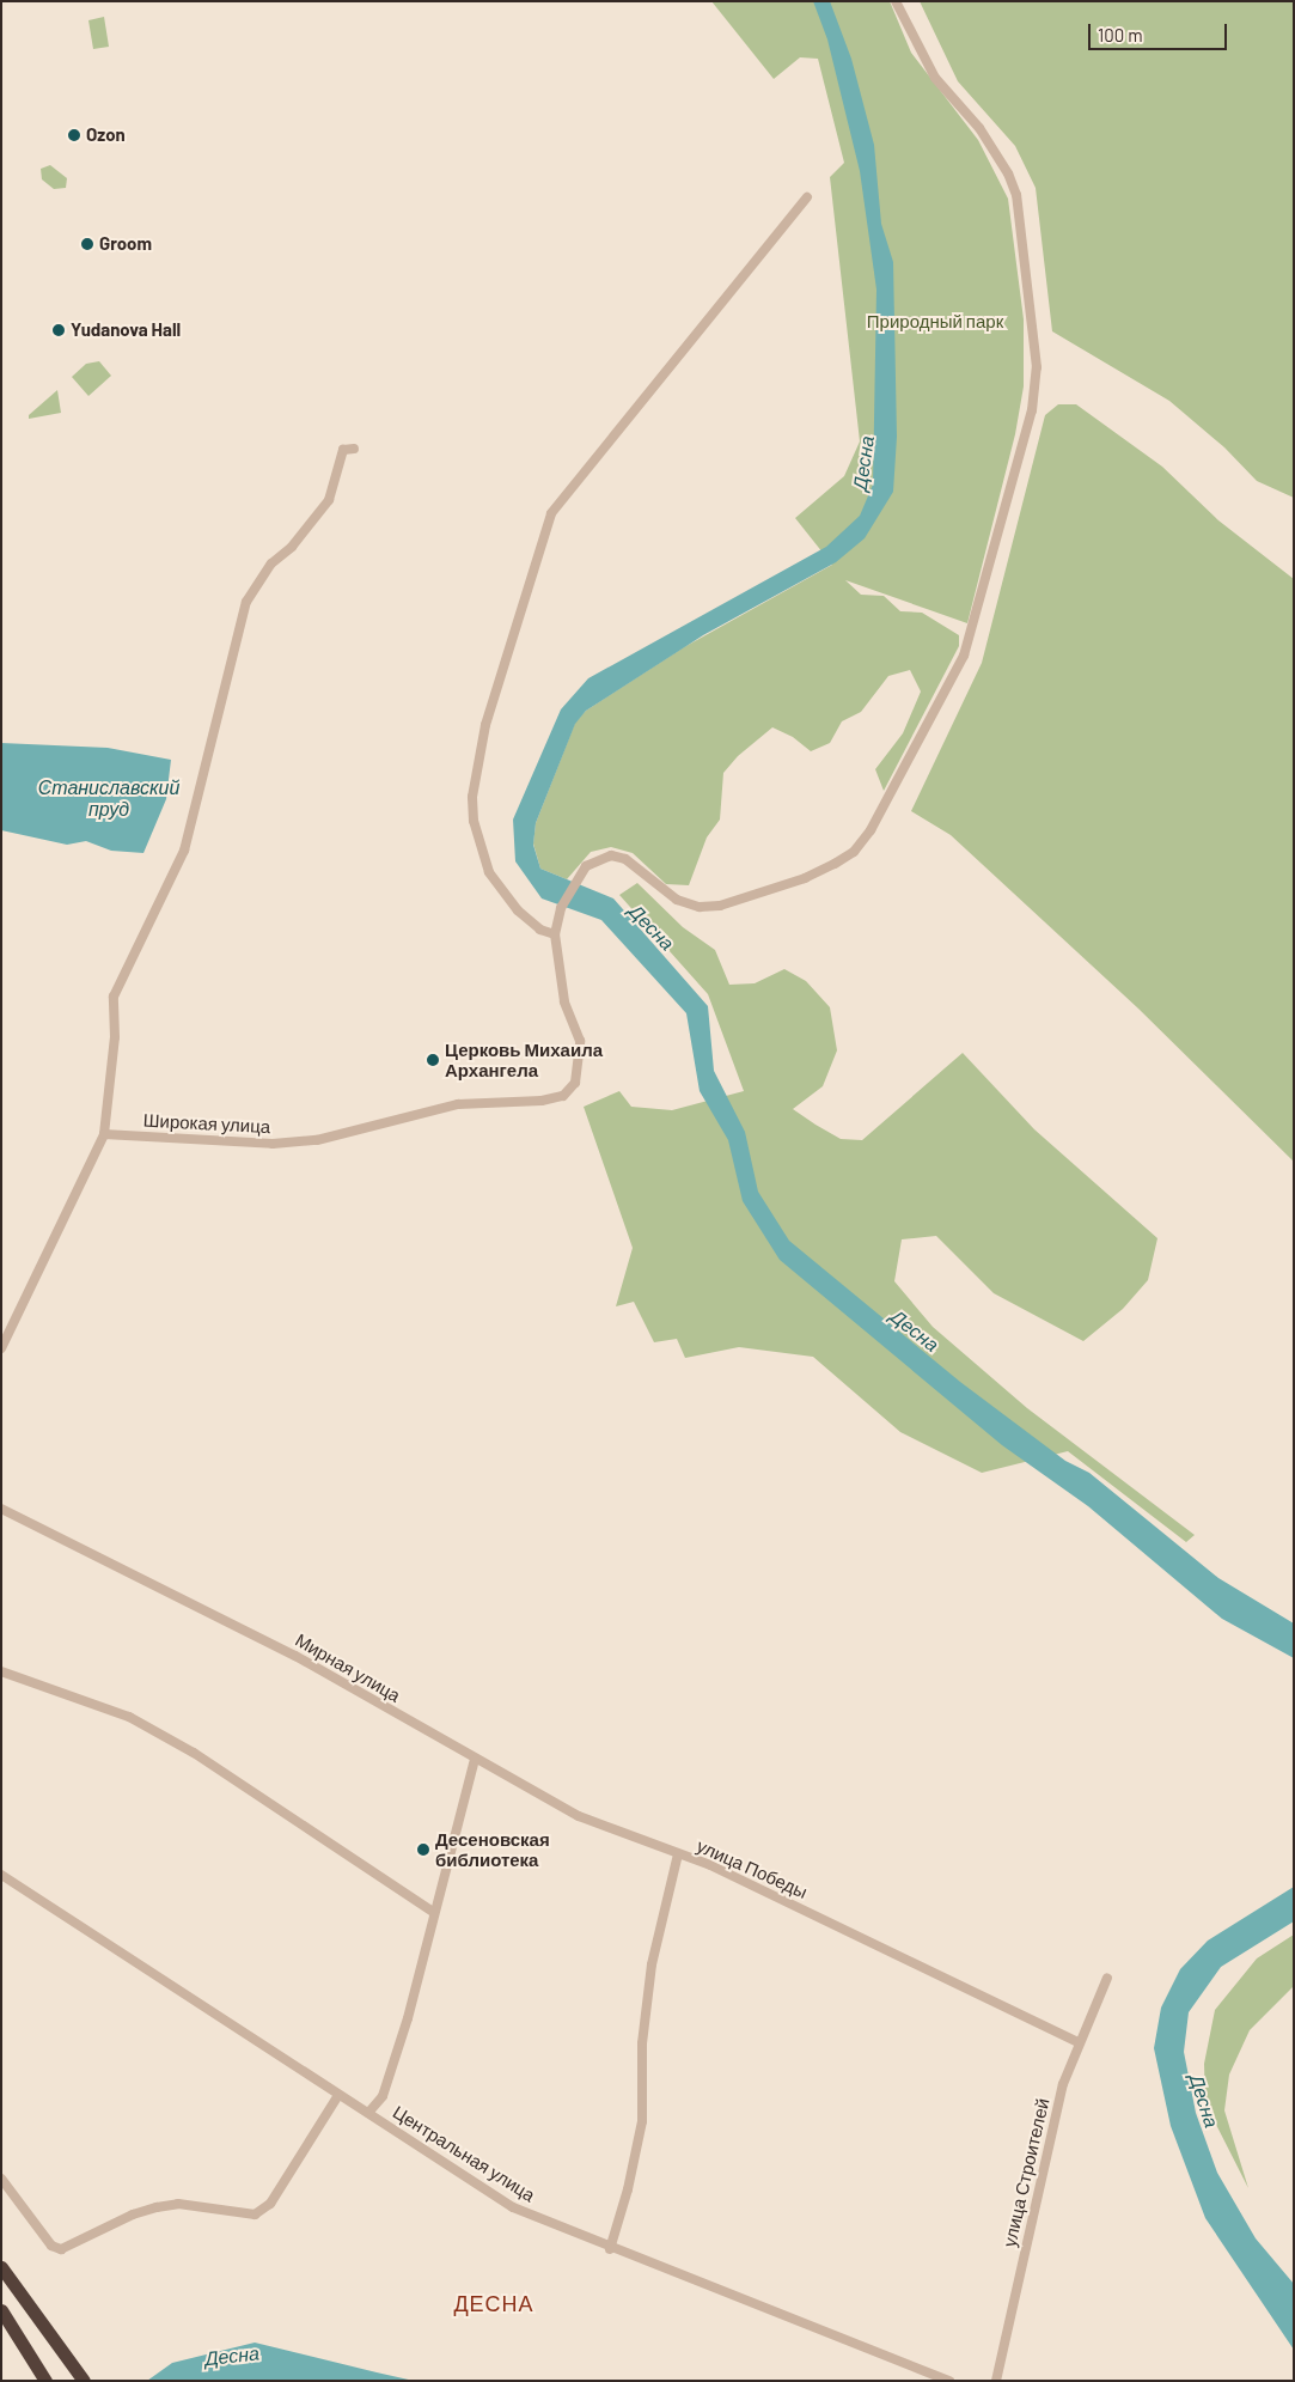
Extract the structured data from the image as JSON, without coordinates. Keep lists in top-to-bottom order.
{
  "streets": {
    "street": [
      "Широкая улица",
      "Мирная улица",
      "улица Победы",
      "Центральная улица",
      "улица Строителей"
    ]
  },
  "crossings": [
    ["Мирная улица", "улица Победы"],
    ["улица Победы", "Центральная улица"],
    ["улица Победы", "улица Строителей"]
  ],
  "districts": ["ДЕСНА"],
  "water": ["Десна", "Станиславский пруд"],
  "parks": ["Природный парк"],
  "places": [
    "Ozon",
    "Groom",
    "Yudanova Hall",
    "Церковь Михаила Архангела",
    "Десеновская библиотека"
  ],
  "scale_bar": "100 m"
}
